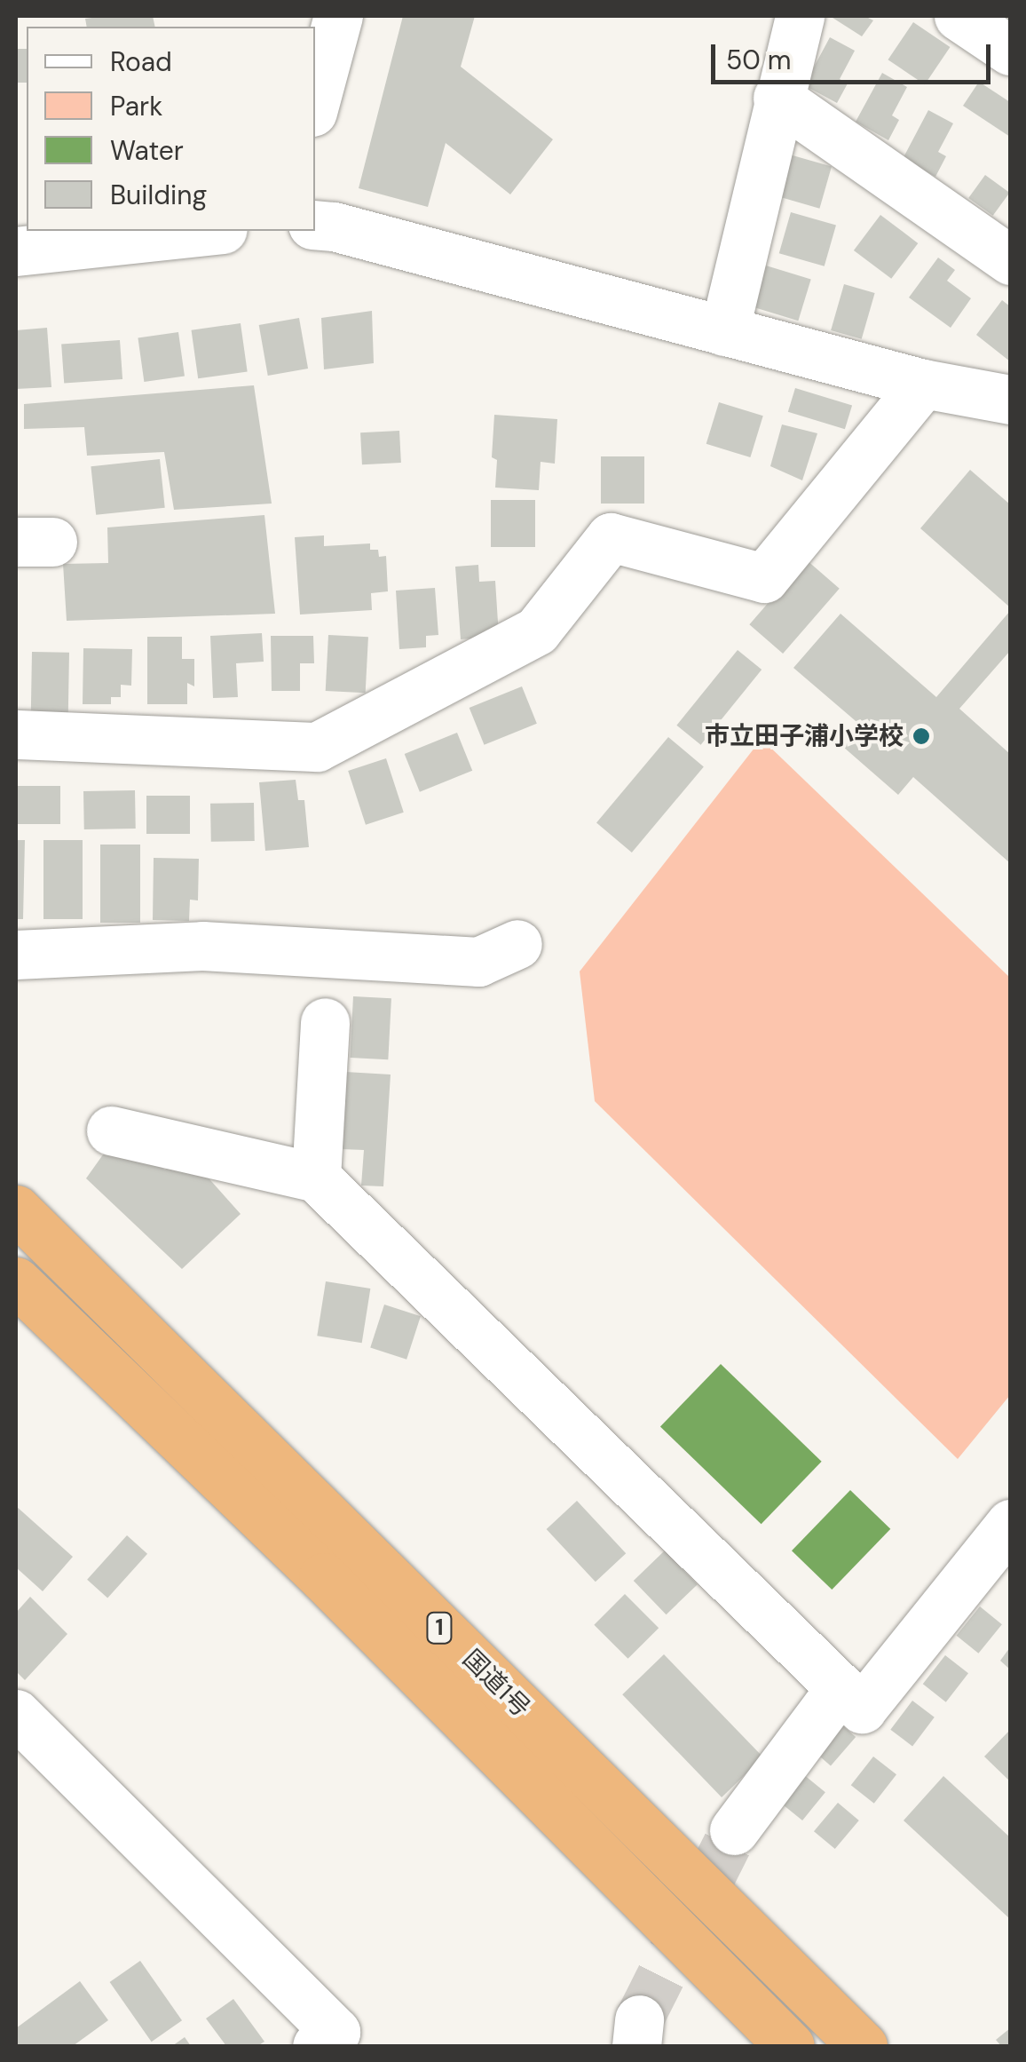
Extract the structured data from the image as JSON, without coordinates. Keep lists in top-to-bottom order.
{
  "streets": {
    "highway": ["1", "国道1号"]
  },
  "places": ["市立田子浦小学校"],
  "legend": [
    "Road",
    "Park",
    "Water",
    "Building"
  ],
  "scale_bar": "50 m"
}
